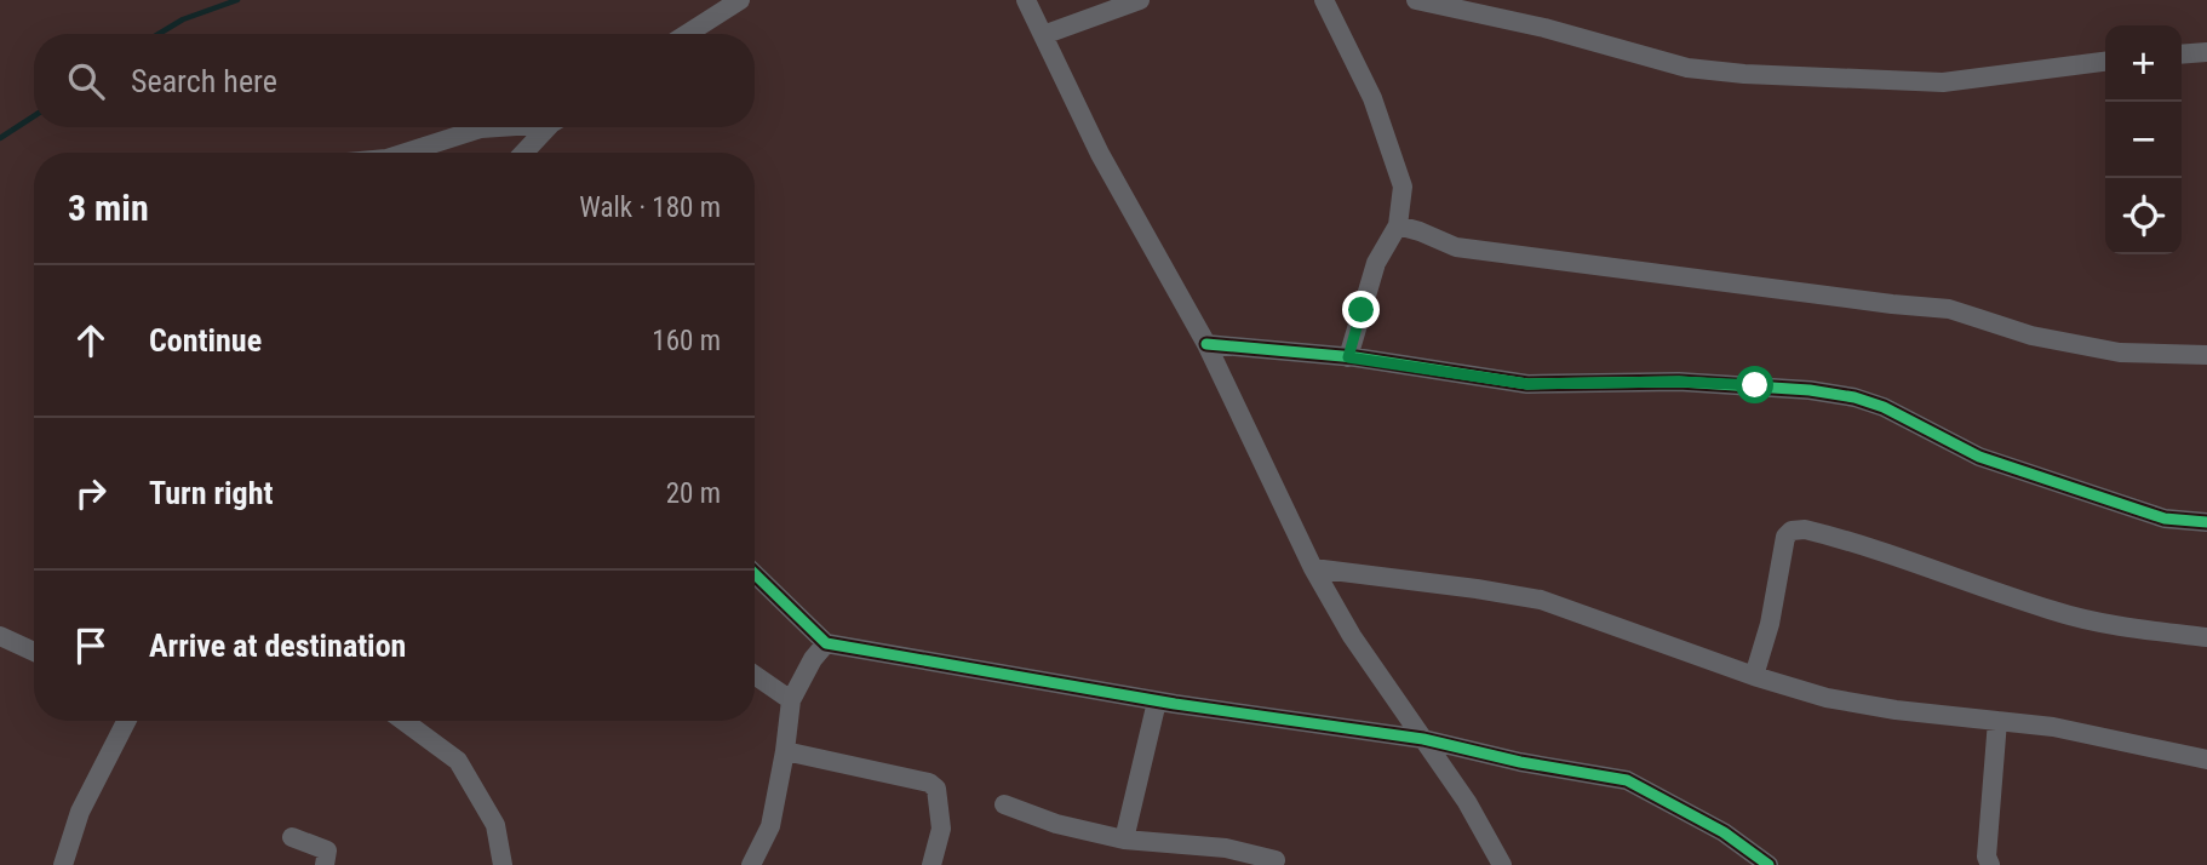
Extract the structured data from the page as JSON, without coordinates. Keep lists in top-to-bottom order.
{
  "page": {
    "map_buttons": ["+", "−"],
    "search": "Search here",
    "heading": ["3 min", "Walk · 180 m"],
    "list": [
      ["Continue", "160 m"],
      ["Turn right", "20 m"],
      "Arrive at destination"
    ]
  }
}
